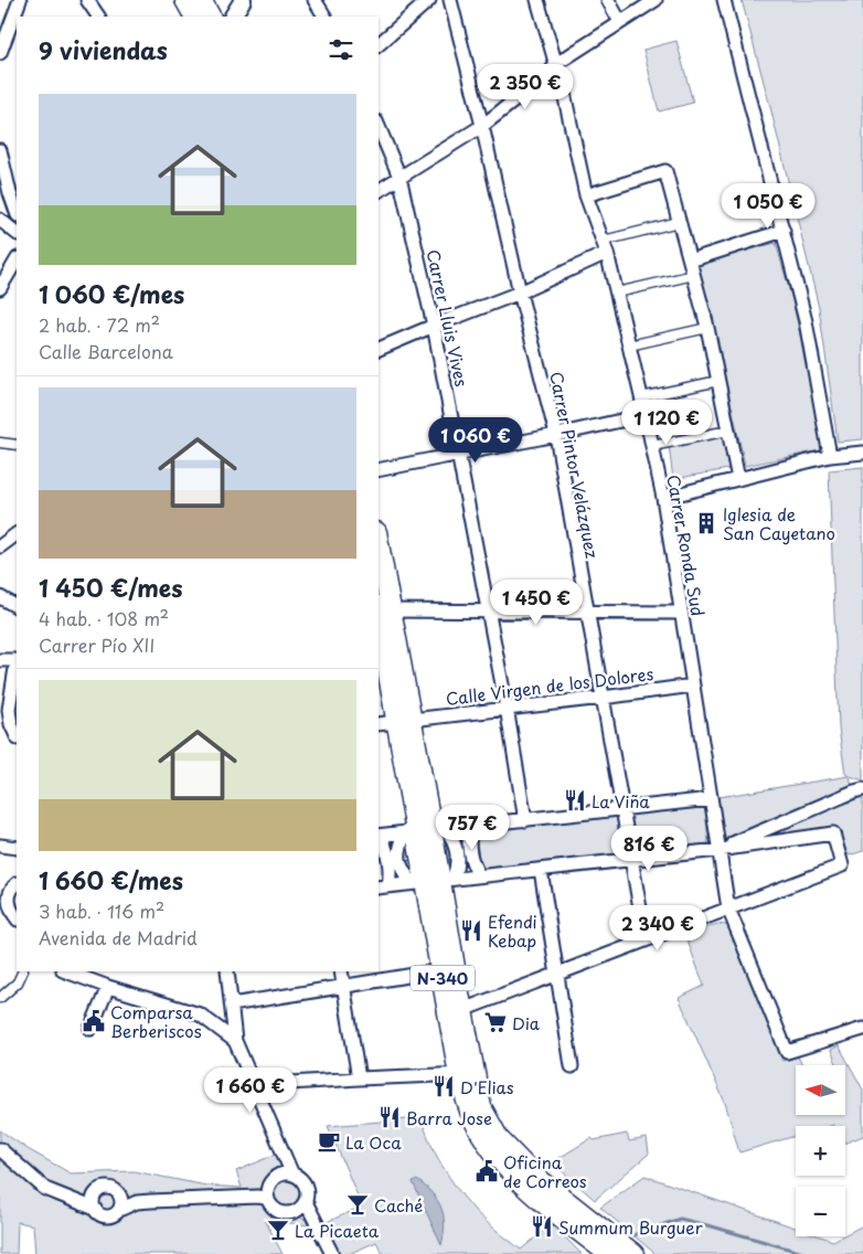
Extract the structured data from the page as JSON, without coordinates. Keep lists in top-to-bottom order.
{
  "streets": {
    "highway": ["N-340"],
    "street": [
      "Carrer Lluis Vives",
      "Carrer Pintor Velázquez",
      "Carrer Ronda Sud",
      "Calle Virgen de los Dolores"
    ]
  },
  "crossings": [
    ["Carrer Lluis Vives", "Calle Virgen de los Dolores"],
    ["Carrer Pintor Velázquez", "Calle Virgen de los Dolores"],
    ["Carrer Ronda Sud", "Calle Virgen de los Dolores"],
    ["Calle Virgen de los Dolores", "N-340"]
  ],
  "places": {
    "building": ["Iglesia de San Cayetano"],
    "restaurant": [
      "La Viña",
      "Efendi Kebap",
      "D'Elias",
      "Barra Jose",
      "Summum Burguer"
    ],
    "public building": ["Comparsa Berberiscos", "Oficina de Correos"],
    "supermarket": ["Dia"],
    "cafe": ["La Oca"],
    "bar": ["Caché", "La Picaeta"]
  },
  "north": "left",
  "page": {
    "heading": "9 viviendas",
    "price": [
      "2 350 €",
      "1 050 €",
      "1 120 €",
      "1 060 €",
      "1 450 €",
      "757 €",
      "816 €",
      "2 340 €",
      "1 660 €"
    ],
    "list": [
      {
        "name": "1 060 €/mes",
        "note": "2 hab. · 72 m² · Calle Barcelona"
      },
      {
        "name": "1 450 €/mes",
        "note": "4 hab. · 108 m² · Carrer Pío XII"
      },
      {
        "name": "1 660 €/mes",
        "note": "3 hab. · 116 m² · Avenida de Madrid"
      }
    ],
    "map_buttons": ["+", "−"]
  }
}
